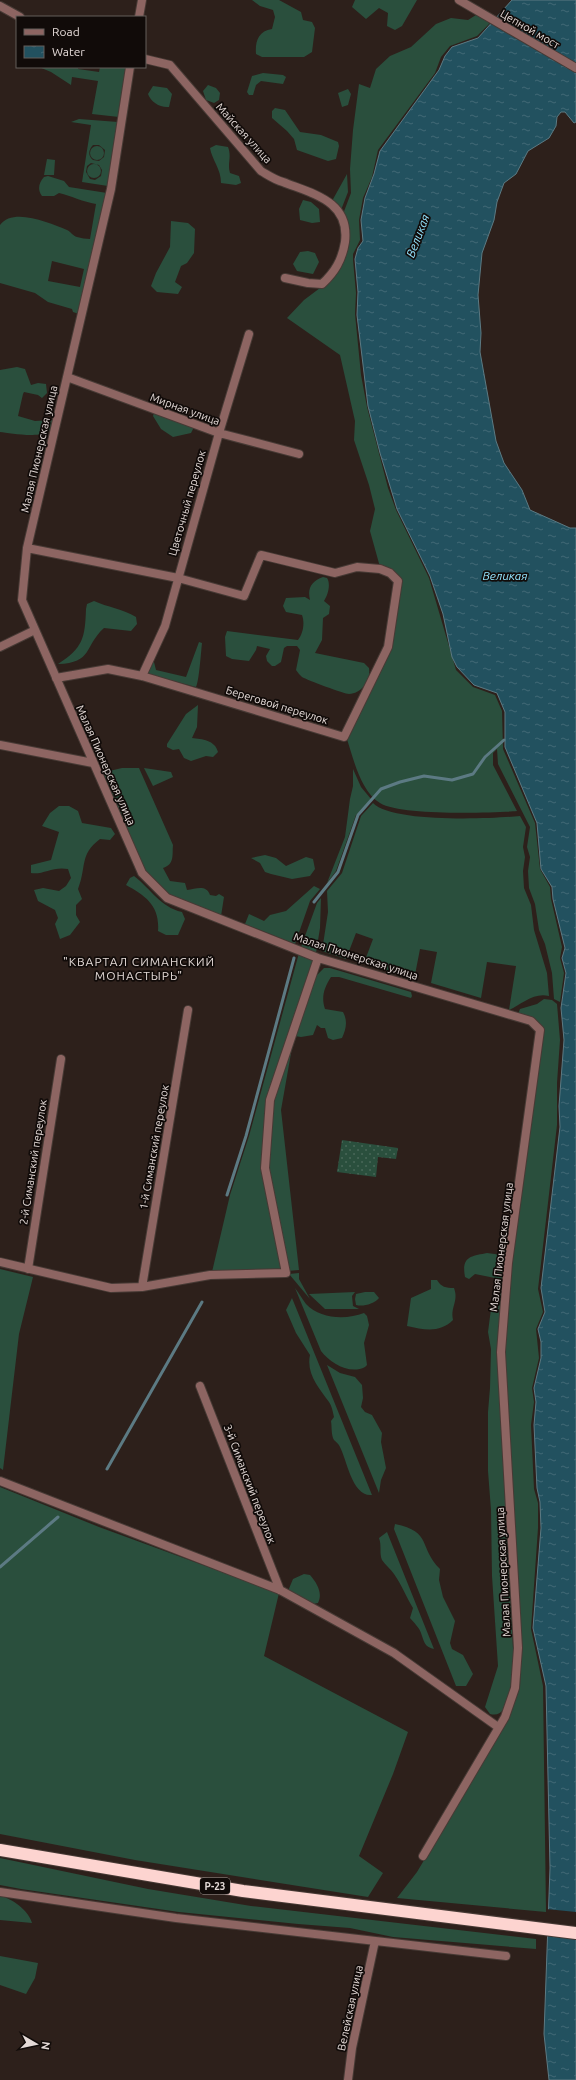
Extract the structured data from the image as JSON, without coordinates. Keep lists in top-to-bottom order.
{
  "streets": {
    "highway": ["Р-23"],
    "street": [
      "Цепной мост",
      "Майская улица",
      "Мирная улица",
      "Малая Пионерская улица",
      "Цветочный переулок",
      "Береговой переулок",
      "1-й Симанский переулок",
      "2-й Симанский переулок",
      "3-й Симанский переулок",
      "Велейская улица"
    ]
  },
  "crossings": [
    ["Мирная улица", "Малая Пионерская улица"],
    ["Мирная улица", "Цветочный переулок"],
    ["Малая Пионерская улица", "Береговой переулок"],
    ["Цветочный переулок", "Береговой переулок"]
  ],
  "districts": ["\"КВАРТАЛ СИМАНСКИЙ МОНАСТЫРЬ\""],
  "water": ["Великая"],
  "legend": ["Road", "Water"],
  "north": "right"
}
